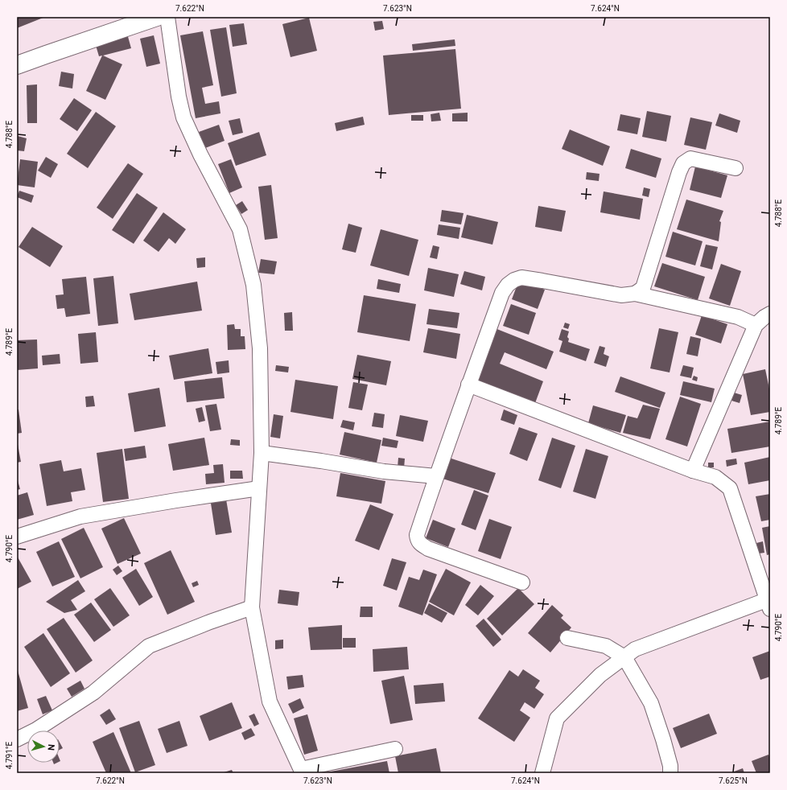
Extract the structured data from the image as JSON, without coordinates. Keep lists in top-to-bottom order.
{
  "north": "right",
  "coordinates": [
    "7.622°N",
    "7.623°N",
    "7.624°N",
    "4.788°E",
    "4.789°E",
    "4.790°E",
    "4.791°E",
    "7.625°N"
  ]
}
